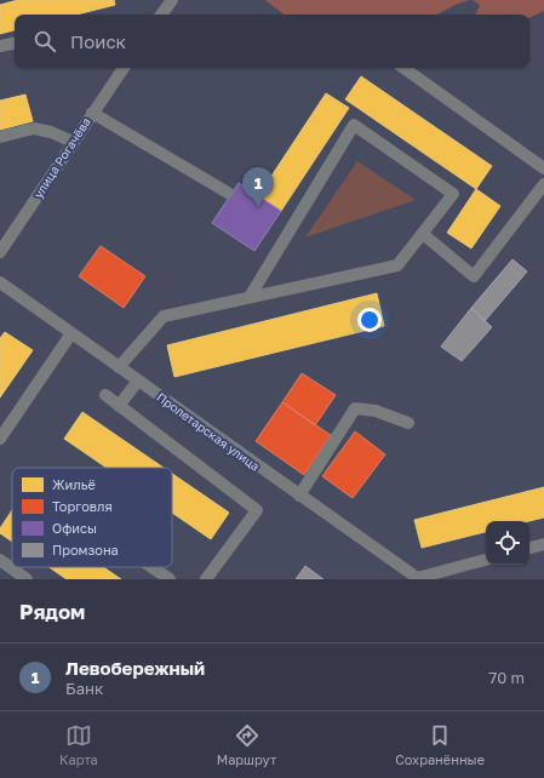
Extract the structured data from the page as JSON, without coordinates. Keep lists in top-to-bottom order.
{
  "streets": {
    "street": ["улица Рогачёва", "Пролетарская улица"]
  },
  "legend": [
    "Жильё",
    "Торговля",
    "Офисы",
    "Промзона"
  ],
  "page": {
    "search": "Поиск",
    "pins": "1",
    "heading": "Рядом",
    "list": [
      {
        "mark": "1",
        "name": "Левобережный",
        "note": "Банк",
        "value": "70 m"
      }
    ],
    "nav": ["Карта", "Маршрут", "Сохранённые"]
  }
}
